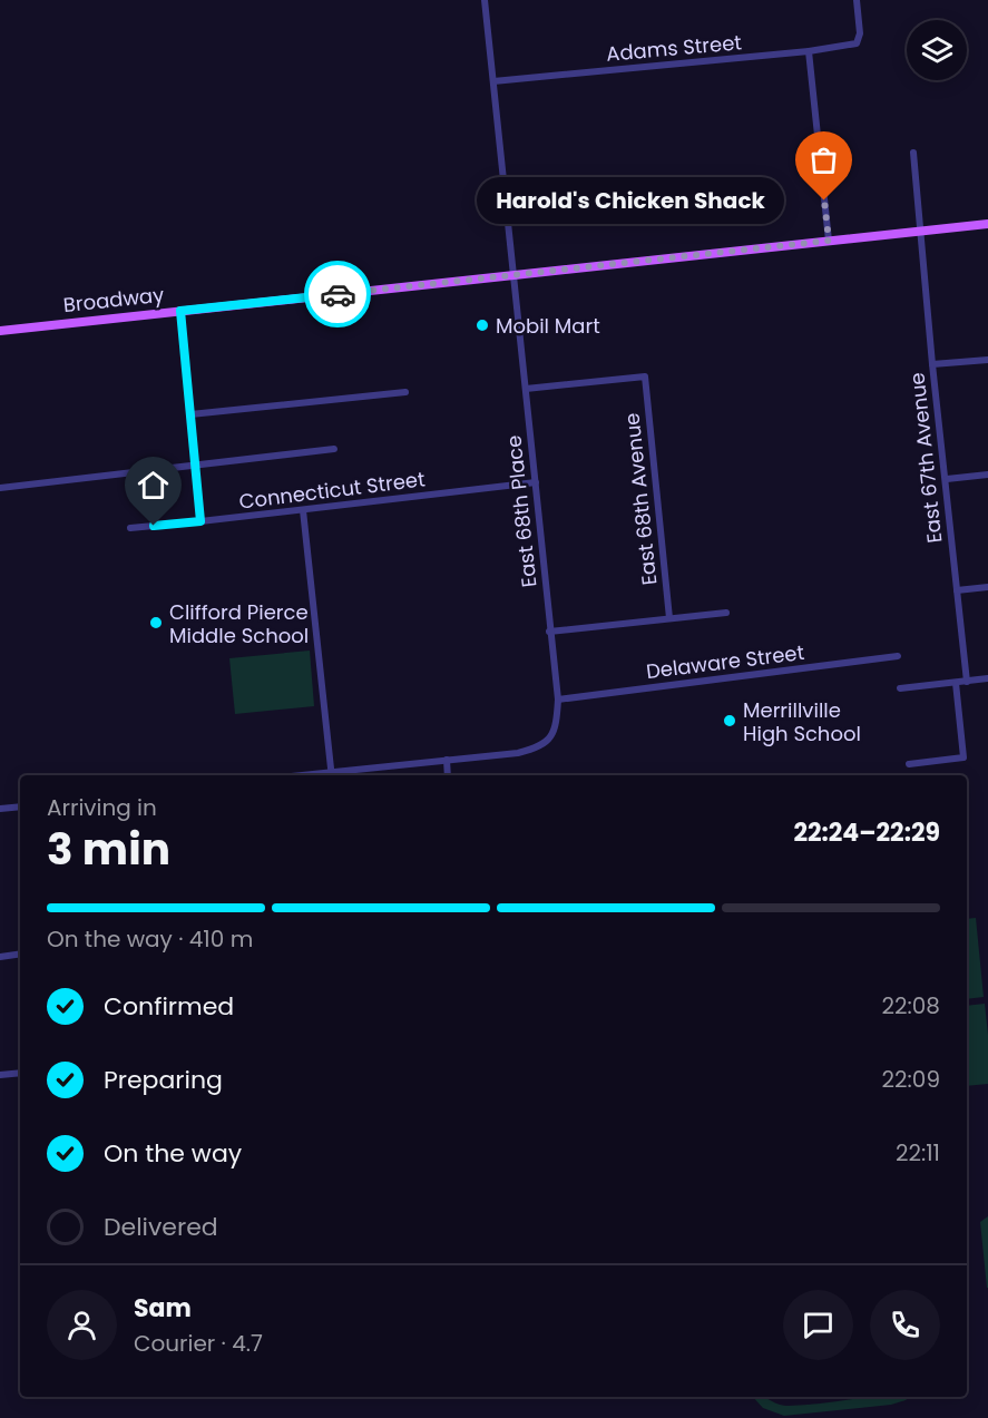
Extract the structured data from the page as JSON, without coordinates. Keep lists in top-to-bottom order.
{
  "streets": {
    "main road": ["Broadway"],
    "street": [
      "Adams Street",
      "East 67th Avenue",
      "Connecticut Street",
      "East 68th Avenue",
      "East 68th Place",
      "Delaware Street"
    ]
  },
  "crossings": [
    ["Adams Street", "East 68th Place"],
    ["Broadway", "East 67th Avenue"],
    ["Broadway", "East 68th Place"],
    ["Connecticut Street", "East 68th Place"],
    ["East 68th Avenue", "East 68th Place"],
    ["East 68th Place", "Delaware Street"]
  ],
  "places": [
    "Harold's Chicken Shack",
    "Mobil Mart",
    "Clifford Pierce Middle School",
    "Merrillville High School"
  ],
  "page": {
    "bubble": "Harold's Chicken Shack",
    "heading": ["3 min", "Arriving in", "22:24–22:29"],
    "panel": ["Sam", "Courier · 4.7"],
    "bar": "On the way · 410 m",
    "list": [
      ["Confirmed", "22:08"],
      ["Preparing", "22:09"],
      ["On the way", "22:11"],
      "Delivered"
    ]
  }
}
